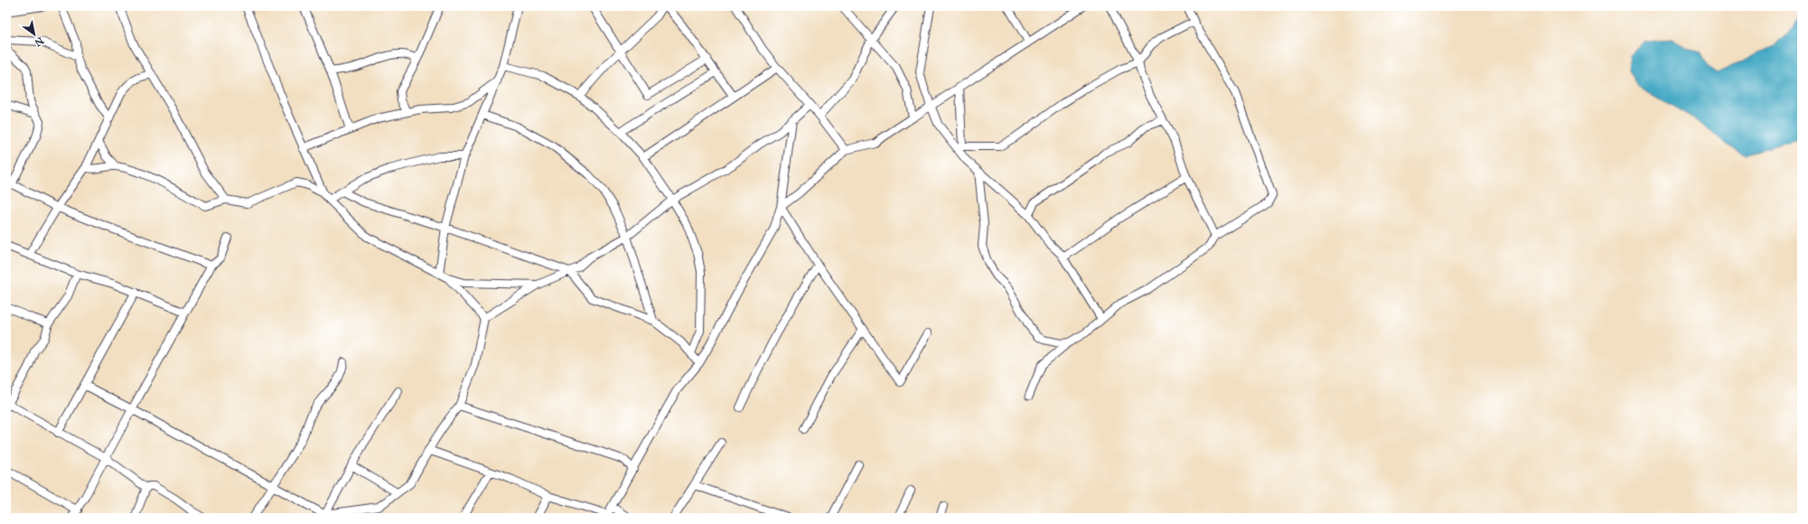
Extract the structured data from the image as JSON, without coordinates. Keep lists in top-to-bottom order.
{
  "north": "bottom right"
}
